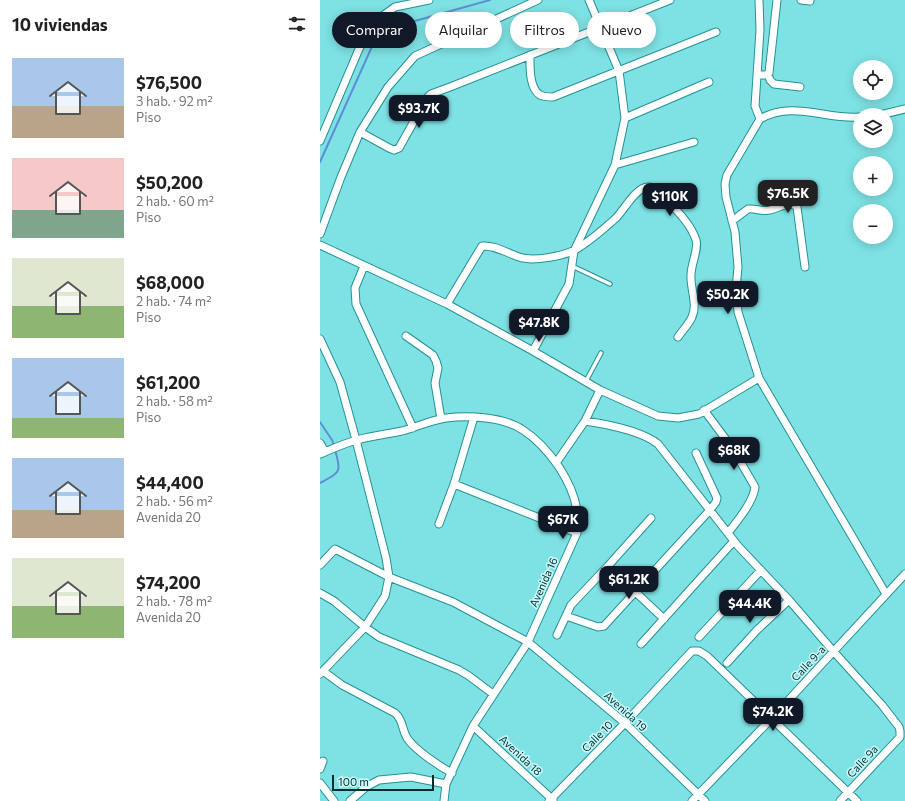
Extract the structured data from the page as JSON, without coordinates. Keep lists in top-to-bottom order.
{
  "streets": {
    "street": [
      "Avenida 16",
      "Calle 9-a",
      "Avenida 19",
      "Calle 10",
      "Avenida 18",
      "Calle 9a"
    ]
  },
  "crossings": [
    ["Avenida 16", "Avenida 19"],
    ["Avenida 16", "Avenida 18"],
    ["Calle 9-a", "Avenida 19"],
    ["Calle 9-a", "Calle 10"],
    ["Avenida 19", "Calle 10"],
    ["Calle 10", "Avenida 18"]
  ],
  "scale_bar": "100 m",
  "page": {
    "heading": "10 viviendas",
    "chip": [
      "Comprar",
      "Alquilar",
      "Filtros",
      "Nuevo"
    ],
    "list": [
      {
        "name": "$76,500",
        "note": "3 hab. · 92 m² · Piso"
      },
      {
        "name": "$50,200",
        "note": "2 hab. · 60 m² · Piso"
      },
      {
        "name": "$68,000",
        "note": "2 hab. · 74 m² · Piso"
      },
      {
        "name": "$61,200",
        "note": "2 hab. · 58 m² · Piso"
      },
      {
        "name": "$44,400",
        "note": "2 hab. · 56 m² · Avenida 20"
      },
      {
        "name": "$74,200",
        "note": "2 hab. · 78 m² · Avenida 20"
      }
    ],
    "map_buttons": ["+", "−"],
    "price": [
      "$93.7K",
      "$76.5K",
      "$110K",
      "$50.2K",
      "$47.8K",
      "$68K",
      "$67K",
      "$61.2K",
      "$44.4K",
      "$74.2K"
    ],
    "scale": "100 m"
  }
}
